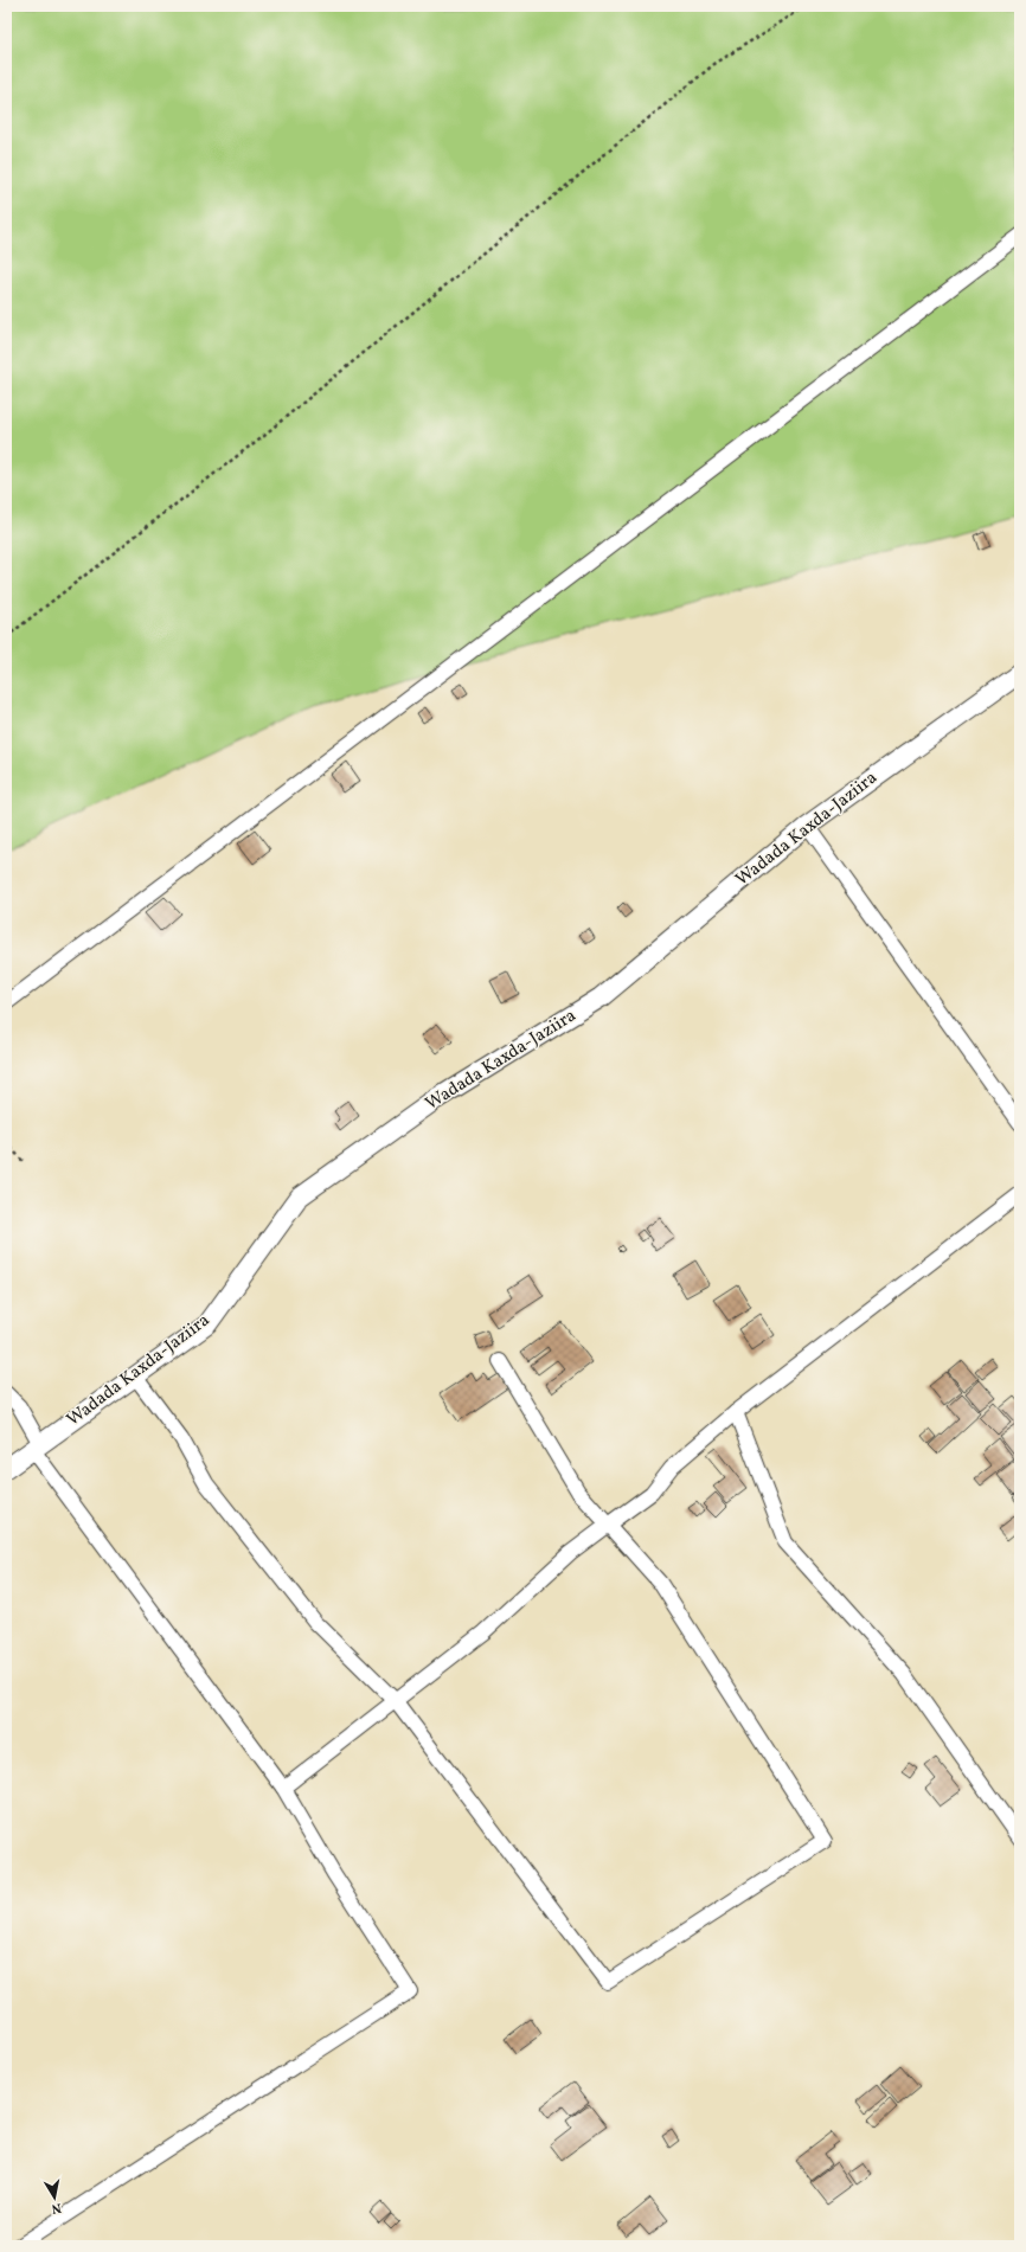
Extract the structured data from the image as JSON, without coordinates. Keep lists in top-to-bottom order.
{
  "streets": {
    "street": ["Wadada Kaxda-Jaziira"]
  },
  "north": "bottom"
}
